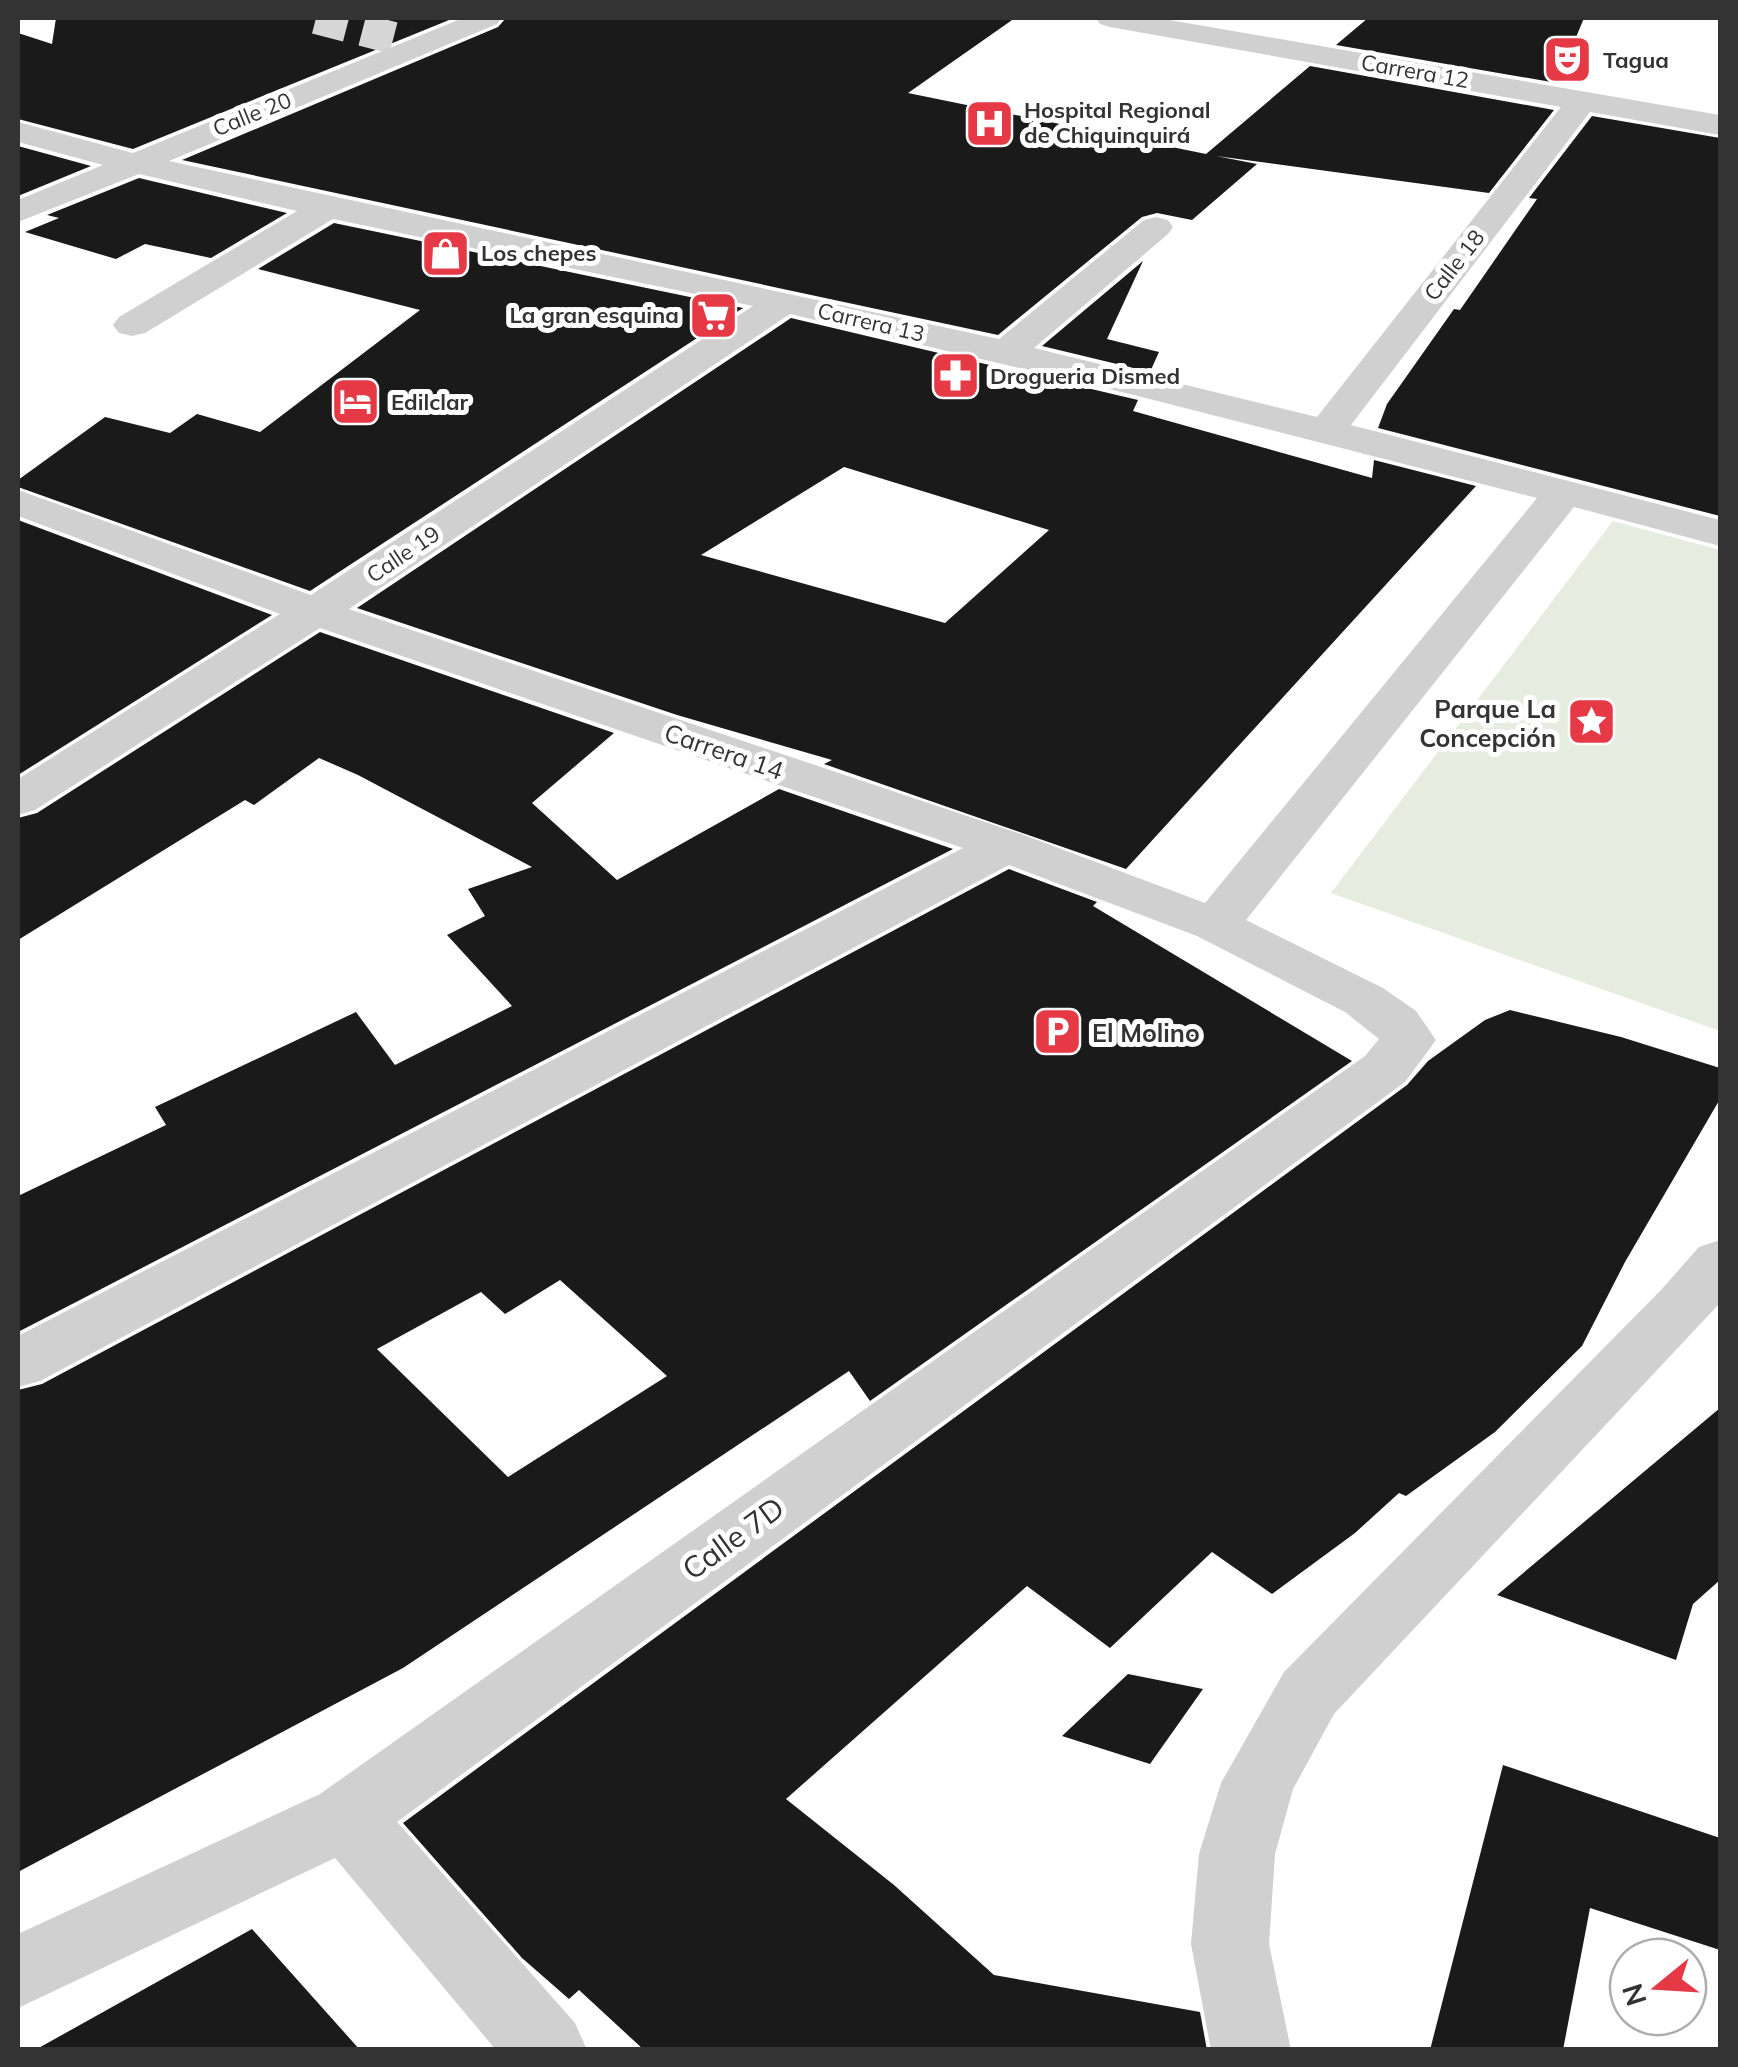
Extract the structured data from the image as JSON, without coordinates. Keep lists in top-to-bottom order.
{
  "streets": {
    "street": [
      "Carrera 12",
      "Calle 20",
      "Calle 18",
      "Carrera 13",
      "Calle 19",
      "Carrera 14",
      "Calle 7D"
    ]
  },
  "crossings": [
    ["Carrera 12", "Calle 18"],
    ["Calle 20", "Carrera 13"],
    ["Calle 18", "Carrera 13"],
    ["Carrera 13", "Calle 19"],
    ["Calle 19", "Carrera 14"],
    ["Carrera 14", "Calle 7D"]
  ],
  "places": {
    "theatre": ["Tagua"],
    "hospital": ["Hospital Regional de Chiquinquirá"],
    "shop": ["Los chepes"],
    "supermarket": ["La gran esquina"],
    "pharmacy": ["Drogueria Dismed"],
    "hotel": ["Edilclar"],
    "place": ["Parque La Concepción"],
    "parking": ["El Molino"]
  },
  "north": "left"
}
